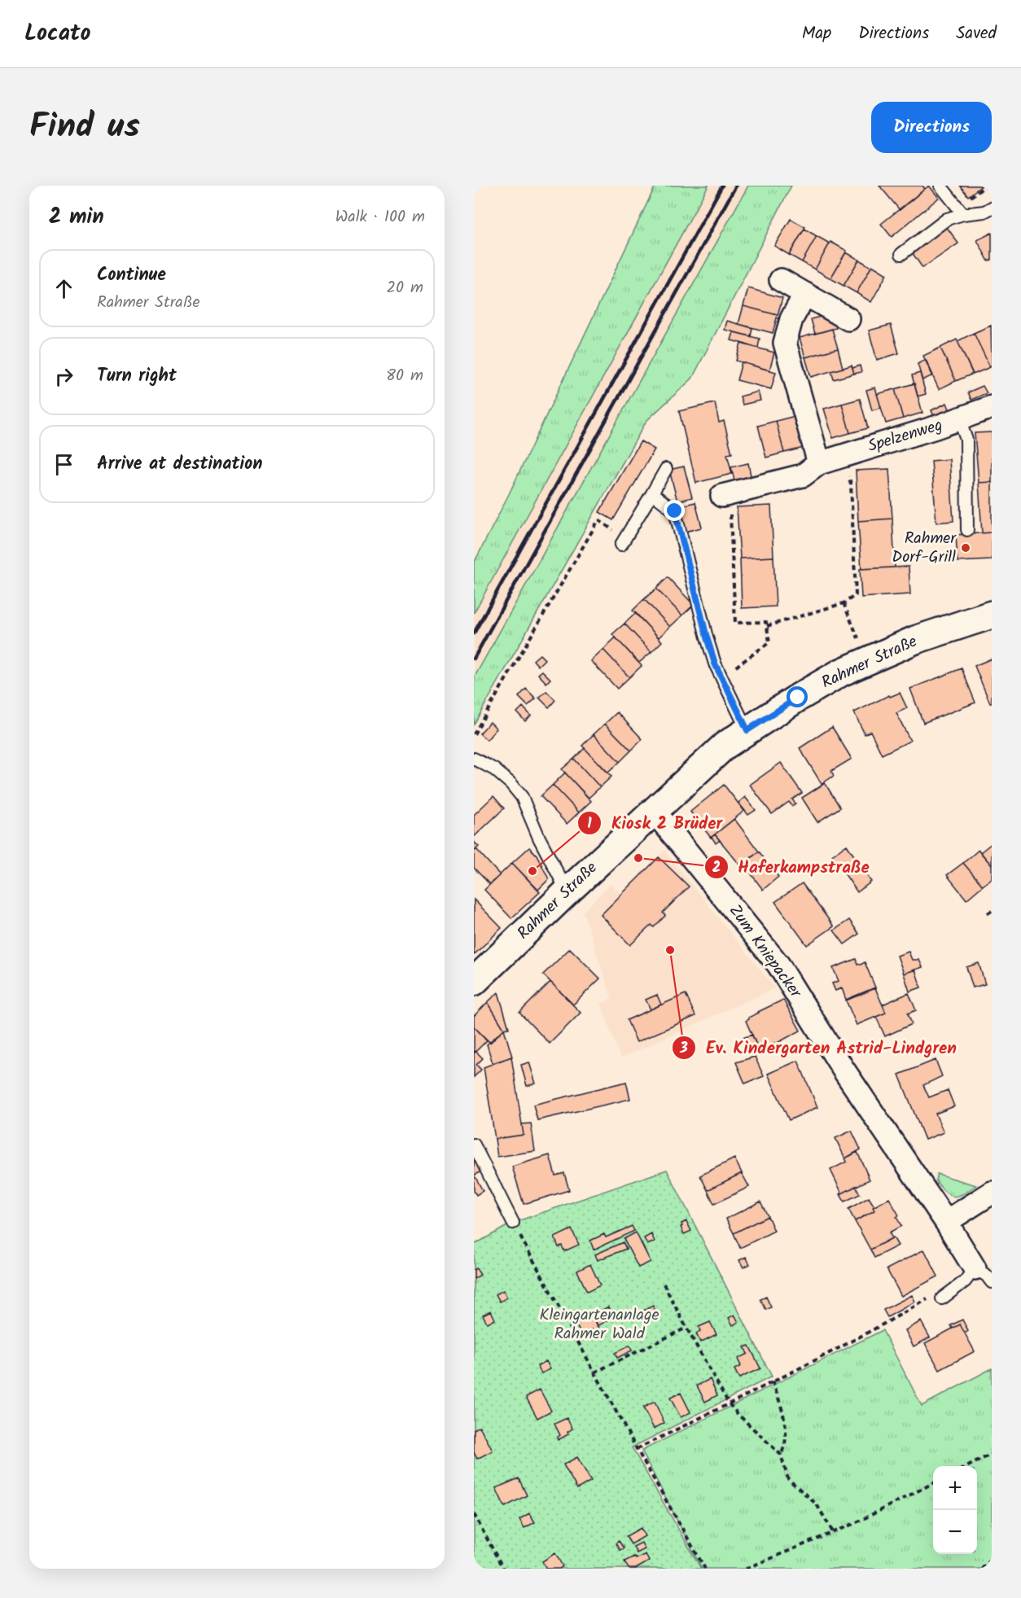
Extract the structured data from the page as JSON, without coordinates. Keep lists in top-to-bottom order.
{
  "streets": {
    "main road": ["Rahmer Straße"],
    "street": ["Spelzenweg", "Zum Kniepacker"]
  },
  "crossings": [
    ["Rahmer Straße", "Zum Kniepacker"]
  ],
  "parks": ["Kleingartenanlage Rahmer Wald"],
  "places": [
    "Rahmer Dorf-Grill",
    "Haferkampstraße",
    "Kiosk 2 Brüder",
    "Ev. Kindergarten Astrid-Lindgren"
  ],
  "page": {
    "header": "Locato",
    "nav": ["Map", "Directions", "Saved"],
    "title": "Find us",
    "buttons": "Directions",
    "heading": ["2 min", "Walk · 100 m"],
    "list": [
      ["Continue", "Rahmer Straße", "20 m"],
      ["Turn right", "80 m"],
      "Arrive at destination"
    ],
    "map_buttons": ["+", "−"]
  }
}
